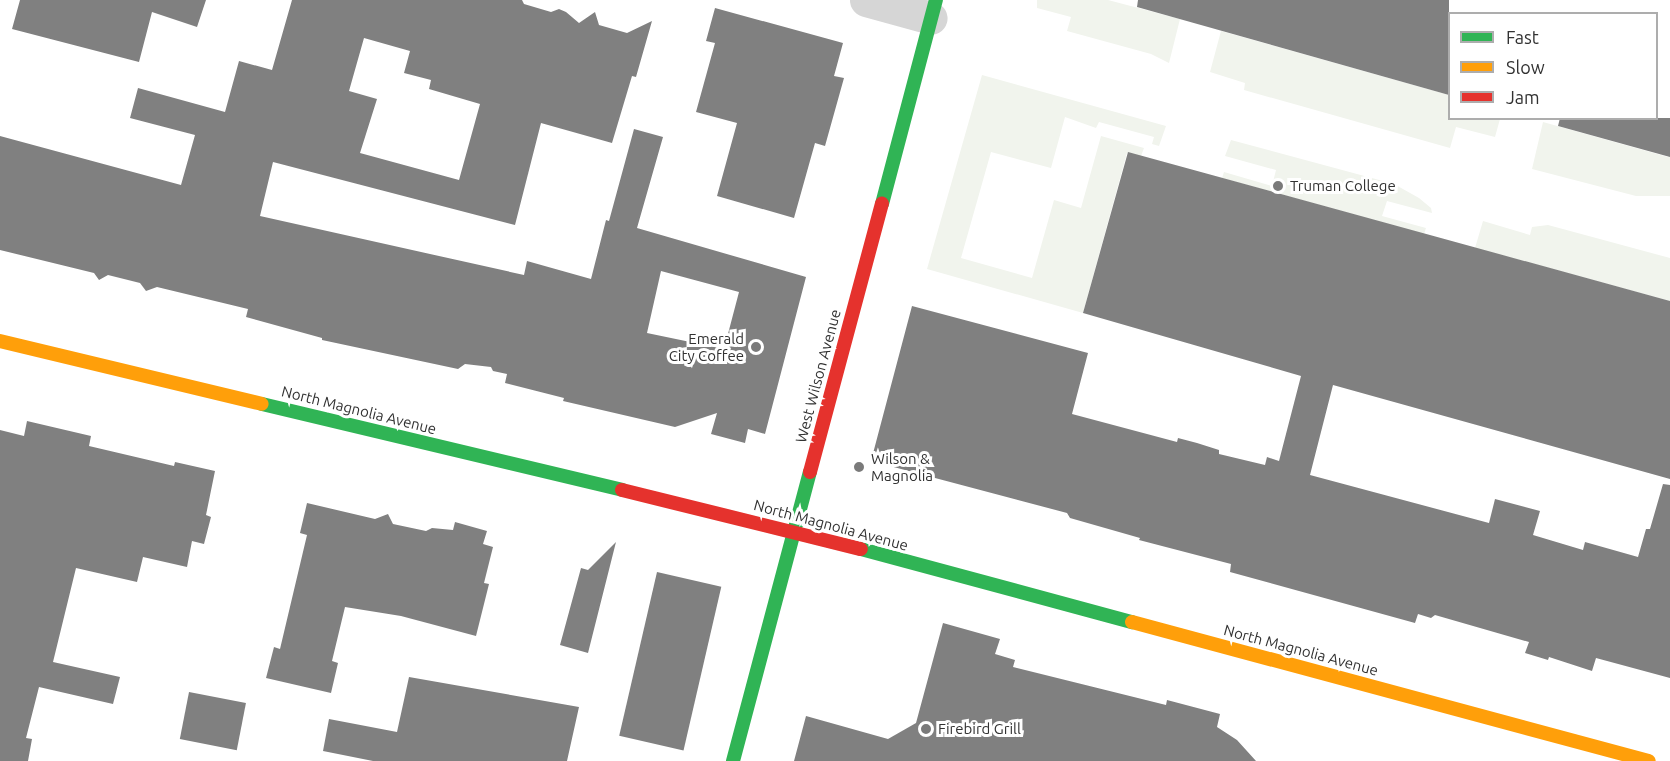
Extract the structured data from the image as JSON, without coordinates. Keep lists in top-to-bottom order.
{
  "streets": {
    "street": ["West Wilson Avenue", "North Magnolia Avenue"]
  },
  "crossings": [
    ["West Wilson Avenue", "North Magnolia Avenue"]
  ],
  "places": [
    "Truman College",
    "Emerald City Coffee",
    "Wilson & Magnolia",
    "Firebird Grill"
  ],
  "legend": ["Fast", "Slow", "Jam"]
}
